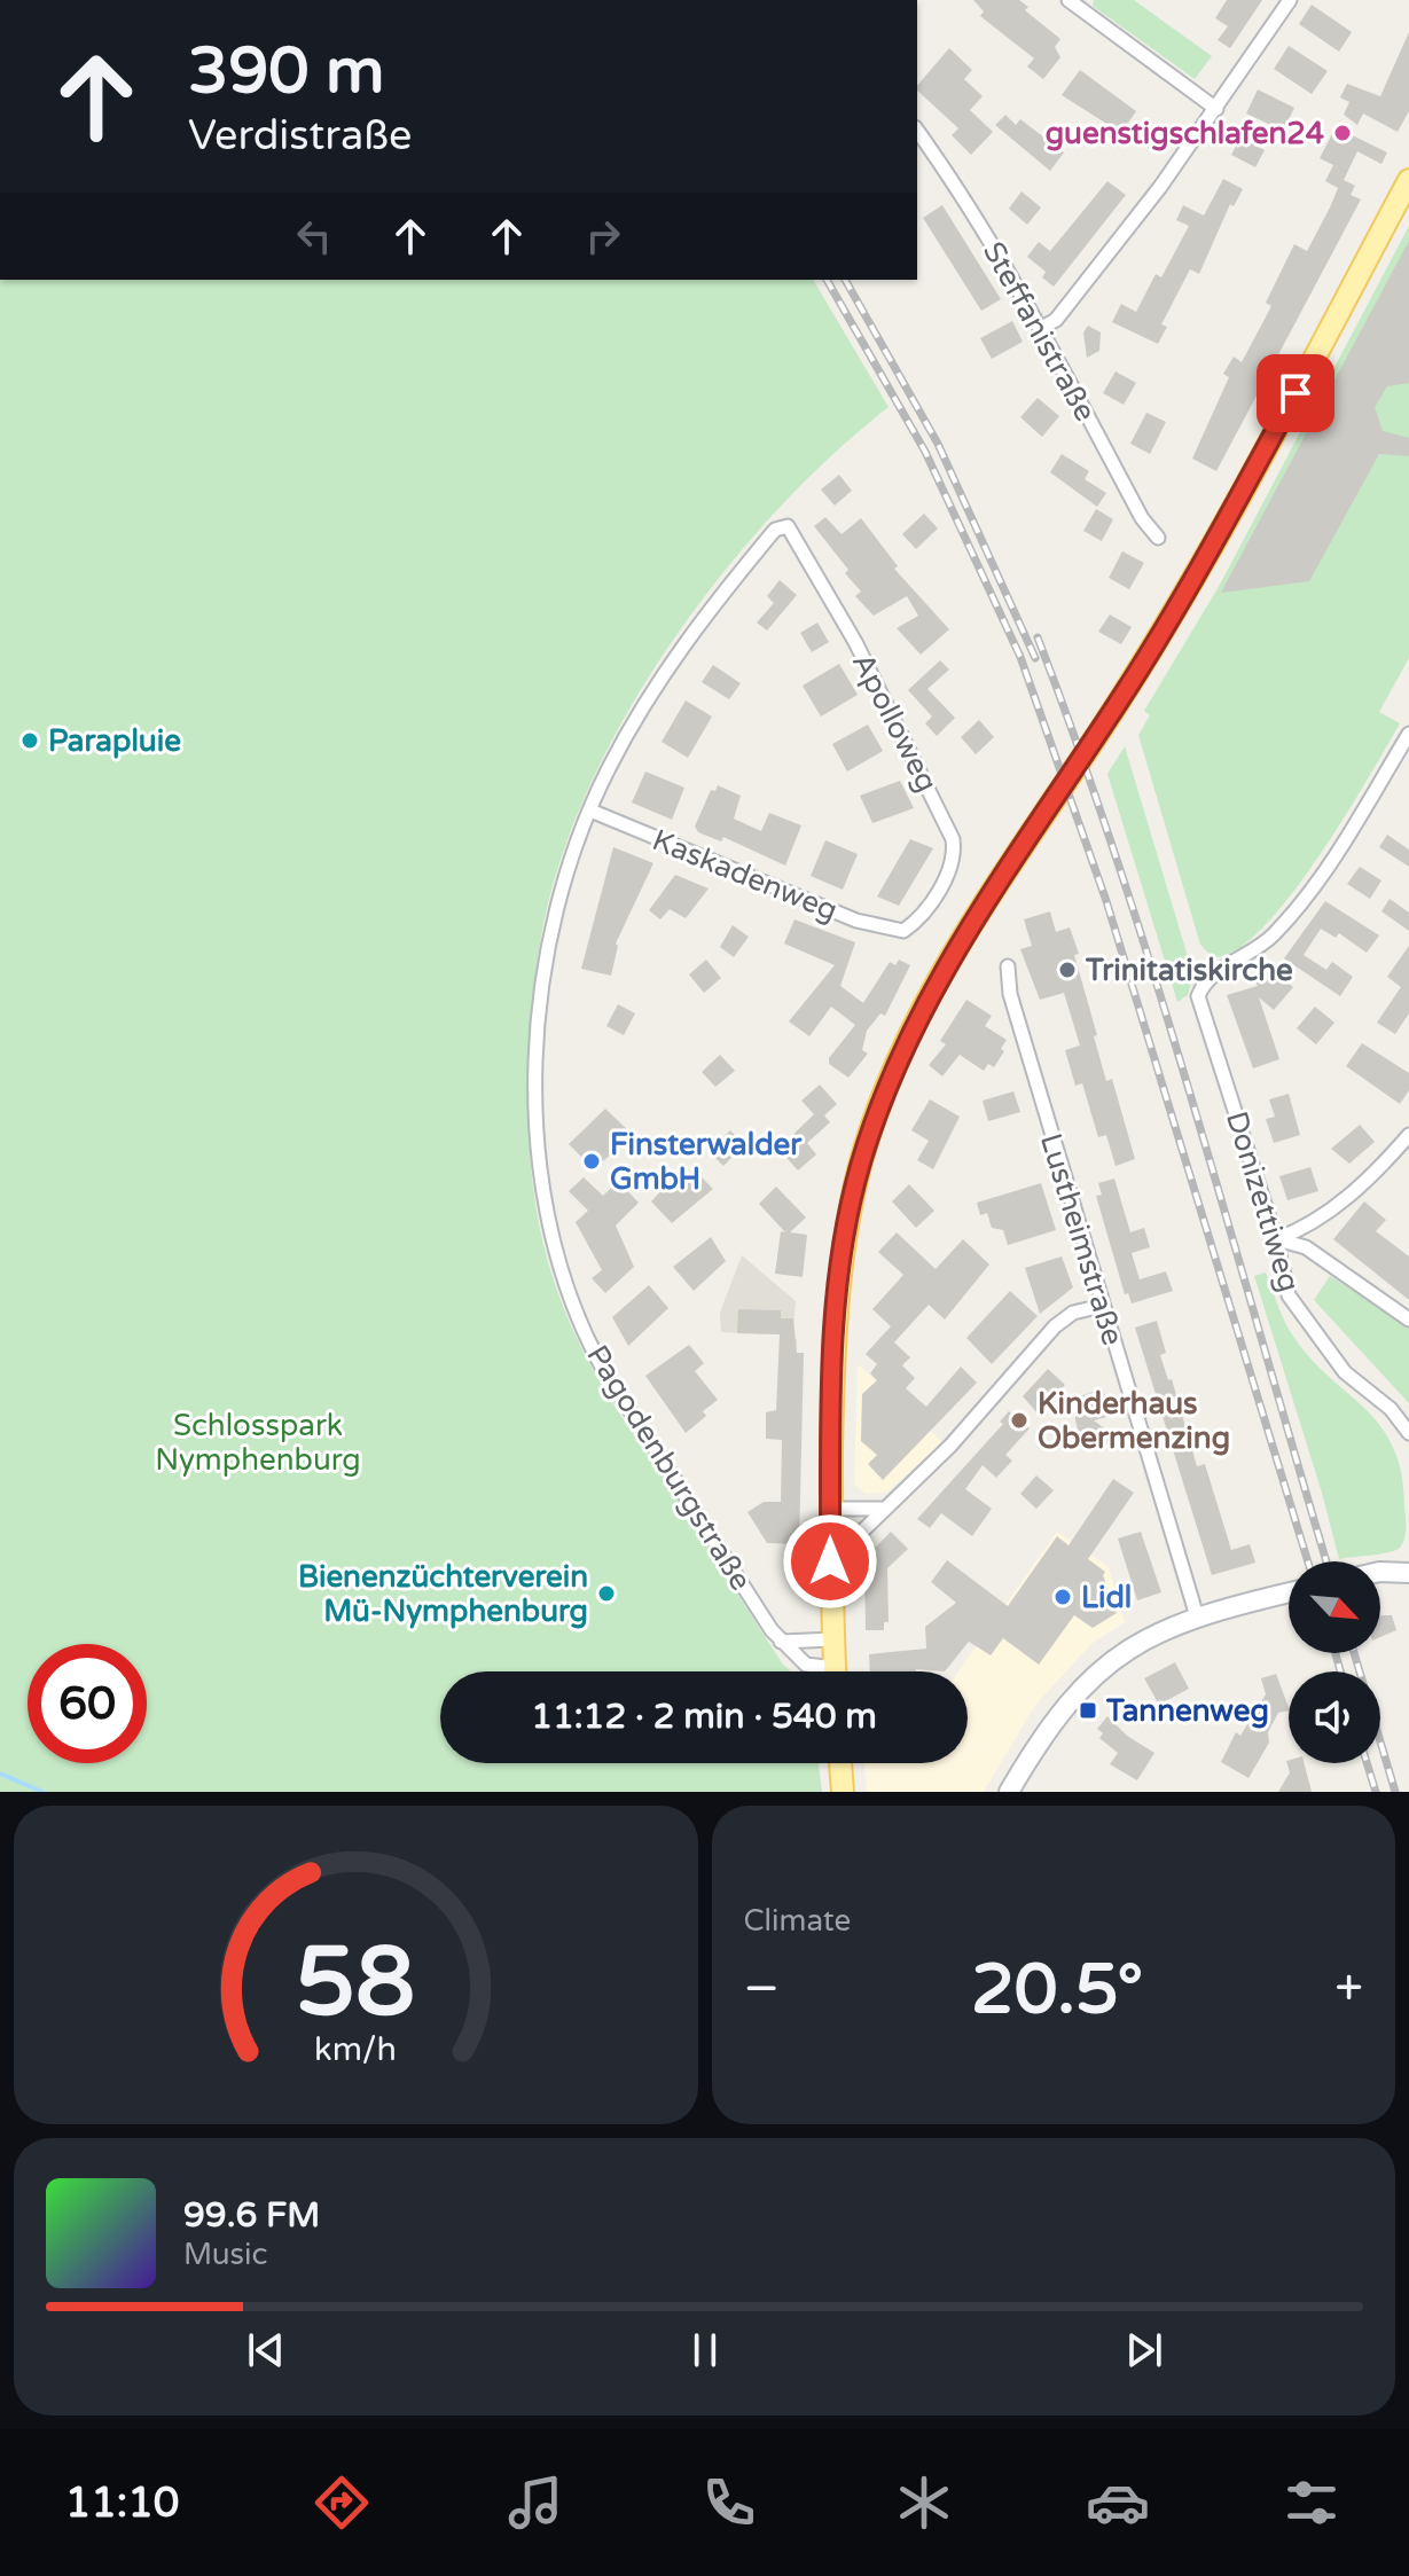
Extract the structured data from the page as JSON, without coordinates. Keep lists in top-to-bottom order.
{
  "streets": {
    "street": [
      "Steffanistraße",
      "Apolloweg",
      "Kaskadenweg",
      "Donizettiweg",
      "Lustheimstraße",
      "Pagodenburgstraße"
    ]
  },
  "crossings": [
    ["Apolloweg", "Kaskadenweg"],
    ["Apolloweg", "Pagodenburgstraße"],
    ["Kaskadenweg", "Pagodenburgstraße"]
  ],
  "parks": ["Schlosspark Nymphenburg"],
  "places": {
    "other": [
      "guenstigschlafen24",
      "Parapluie",
      "Trinitatiskirche",
      "Finsterwalder GmbH",
      "Kinderhaus Obermenzing",
      "Bienenzüchterverein Mü-Nymphenburg",
      "Lidl"
    ],
    "transit": ["Tannenweg"]
  },
  "north": "bottom right",
  "page": {
    "turn": ["390 m", "Verdistraße"],
    "limit": "60",
    "trip": "11:12 · 2 min · 540 m",
    "tile": "Climate",
    "heat": ["−", "20.5°", "+"],
    "song": ["99.6 FM", "Music"],
    "tabs": "11:10",
    "gauge": ["58", "km/h"]
  }
}
